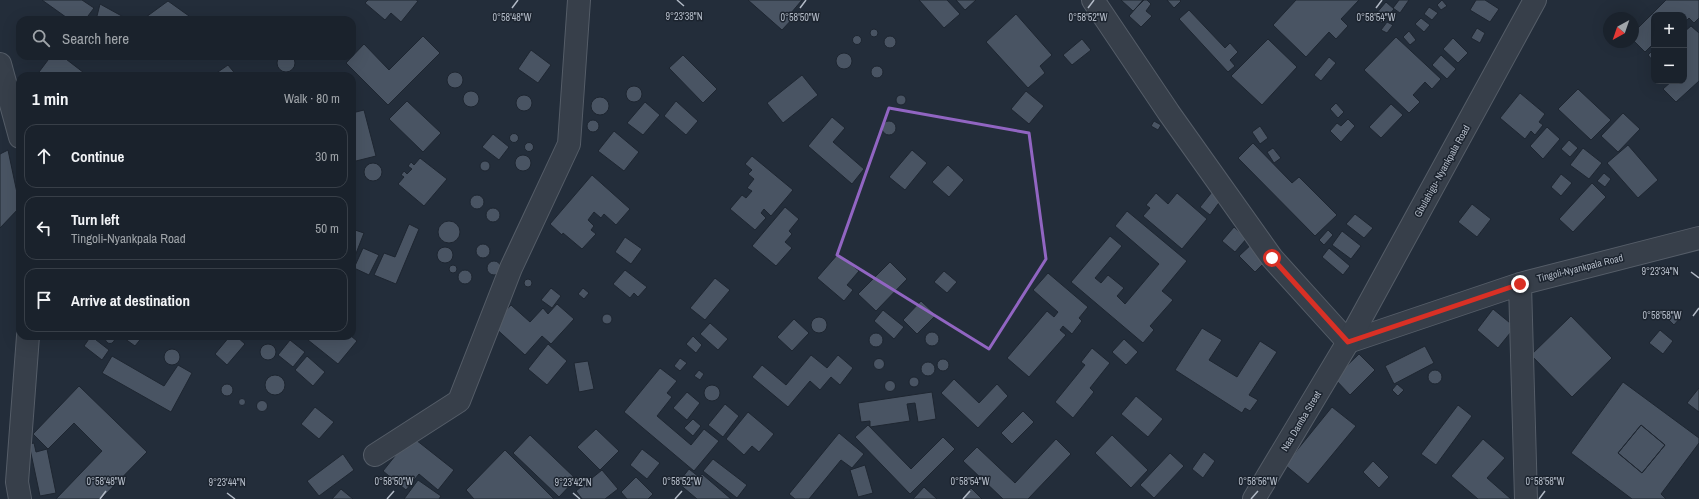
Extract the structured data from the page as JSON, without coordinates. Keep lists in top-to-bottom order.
{
  "streets": {
    "street": ["Gbulahigu- Nyankpala Road", "Tingoli-Nyankpala Road", "Naa Damba Street"]
  },
  "crossings": [
    ["Gbulahigu- Nyankpala Road", "Tingoli-Nyankpala Road"],
    ["Gbulahigu- Nyankpala Road", "Naa Damba Street"],
    ["Tingoli-Nyankpala Road", "Naa Damba Street"]
  ],
  "north": "bottom left",
  "page": {
    "map_buttons": ["+", "−"],
    "search": "Search here",
    "heading": ["1 min", "Walk · 80 m"],
    "list": [
      ["Continue", "30 m"],
      ["Turn left", "Tingoli-Nyankpala Road", "50 m"],
      "Arrive at destination"
    ]
  },
  "coordinates": [
    "9°23'38\"N",
    "0°58'48\"W",
    "0°58'50\"W",
    "0°58'52\"W",
    "0°58'54\"W",
    "9°23'34\"N",
    "0°58'58\"W",
    "0°58'56\"W",
    "9°23'44\"N",
    "9°23'42\"N"
  ]
}
